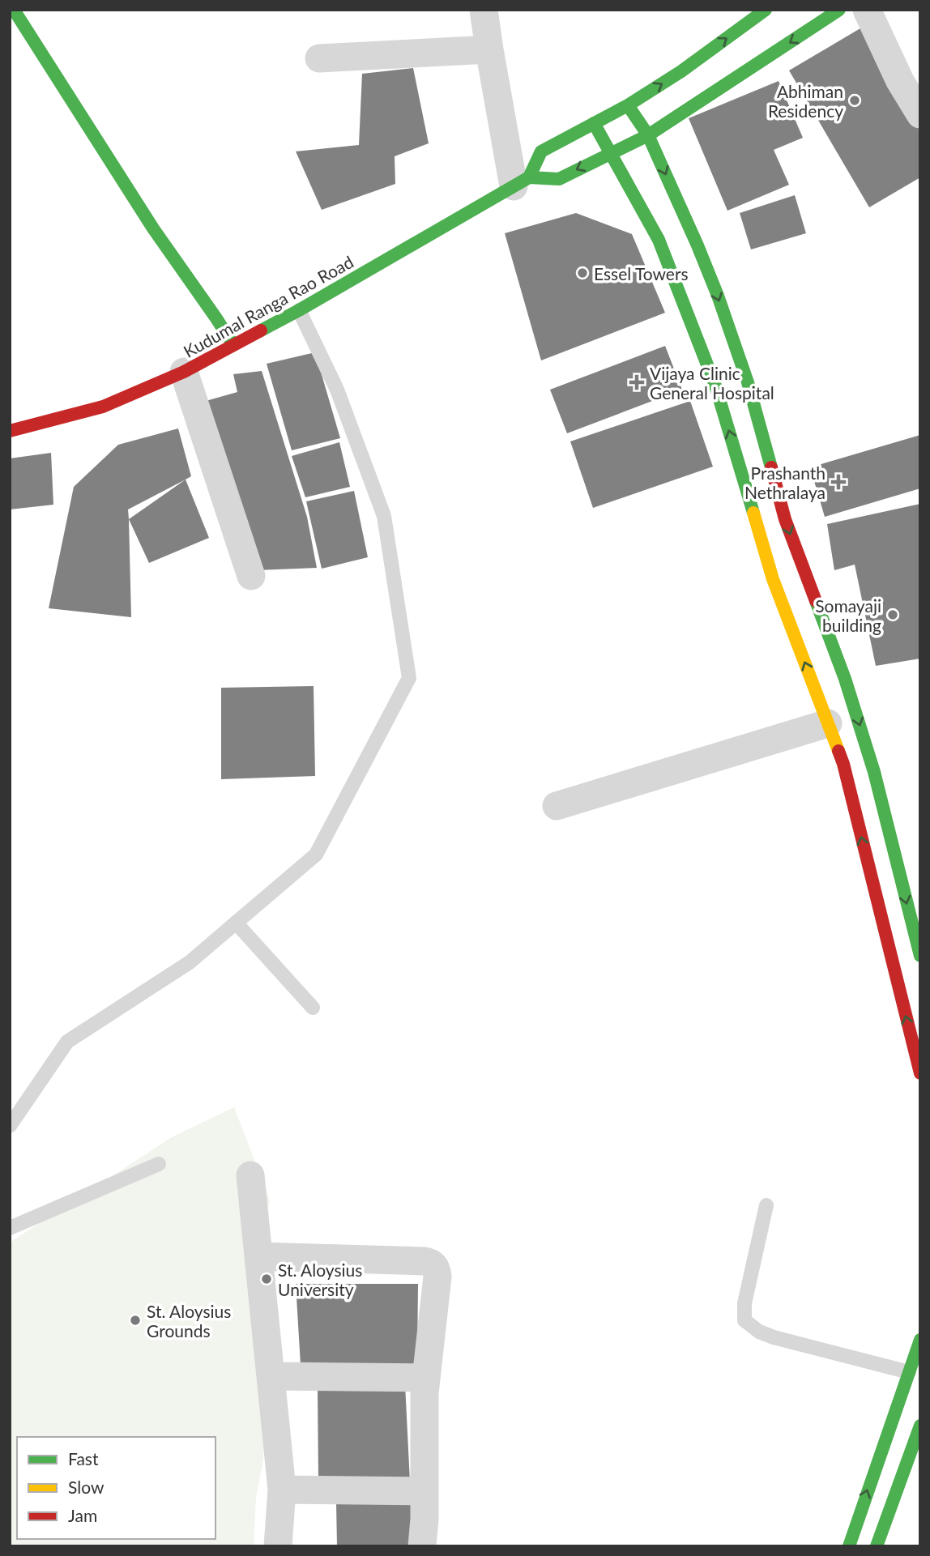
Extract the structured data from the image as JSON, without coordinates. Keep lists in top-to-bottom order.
{
  "streets": {
    "main road": ["Kudumal Ranga Rao Road"]
  },
  "places": {
    "other": [
      "Abhiman Residency",
      "Essel Towers",
      "Somayaji building",
      "St. Aloysius University",
      "St. Aloysius Grounds"
    ],
    "health": ["Vijaya Clinic General Hospital", "Prashanth Nethralaya"]
  },
  "legend": ["Fast", "Slow", "Jam"]
}
